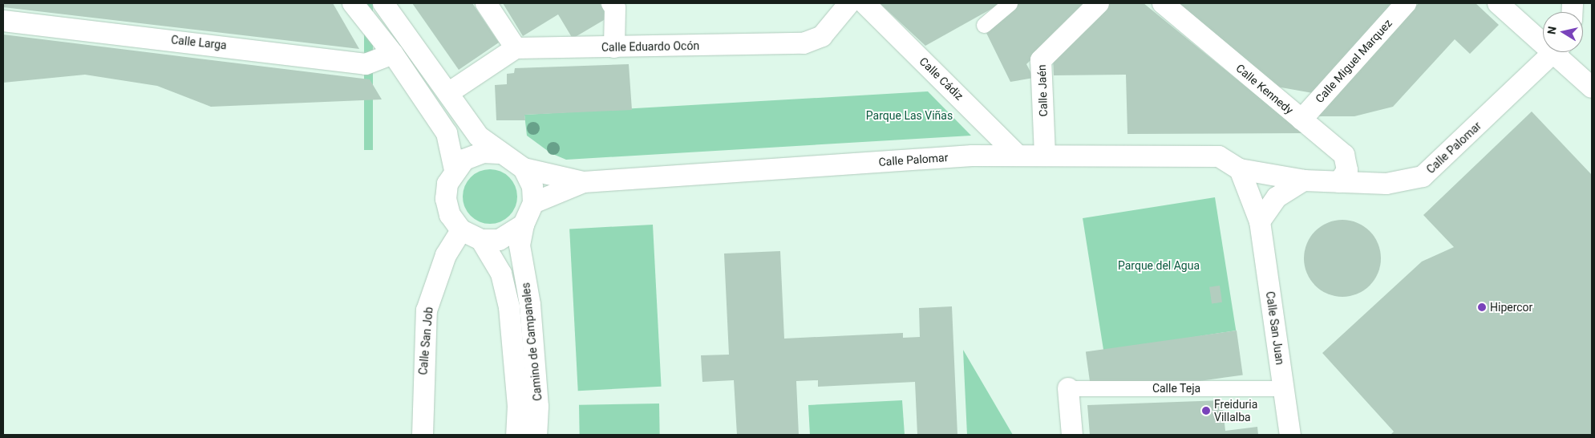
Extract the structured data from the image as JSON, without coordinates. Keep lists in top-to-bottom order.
{
  "streets": {
    "street": [
      "Calle Larga",
      "Calle Eduardo Ocón",
      "Calle Miguel Marquez",
      "Calle Cádiz",
      "Calle Kennedy",
      "Calle Jaén",
      "Calle Palomar",
      "Calle San Juan",
      "Calle San Job",
      "Camino de Campanales",
      "Calle Teja"
    ]
  },
  "crossings": [
    ["Calle Miguel Marquez", "Calle Kennedy"],
    ["Calle Cádiz", "Calle Palomar"],
    ["Calle Kennedy", "Calle Palomar"],
    ["Calle Jaén", "Calle Palomar"],
    ["Calle Palomar", "Calle San Job"],
    ["Calle Palomar", "Camino de Campanales"],
    ["Calle San Juan", "Calle Teja"],
    ["Calle San Job", "Camino de Campanales"]
  ],
  "parks": ["Parque Las Viñas", "Parque del Agua"],
  "places": ["Hipercor", "Freiduria Villalba"],
  "north": "left"
}
